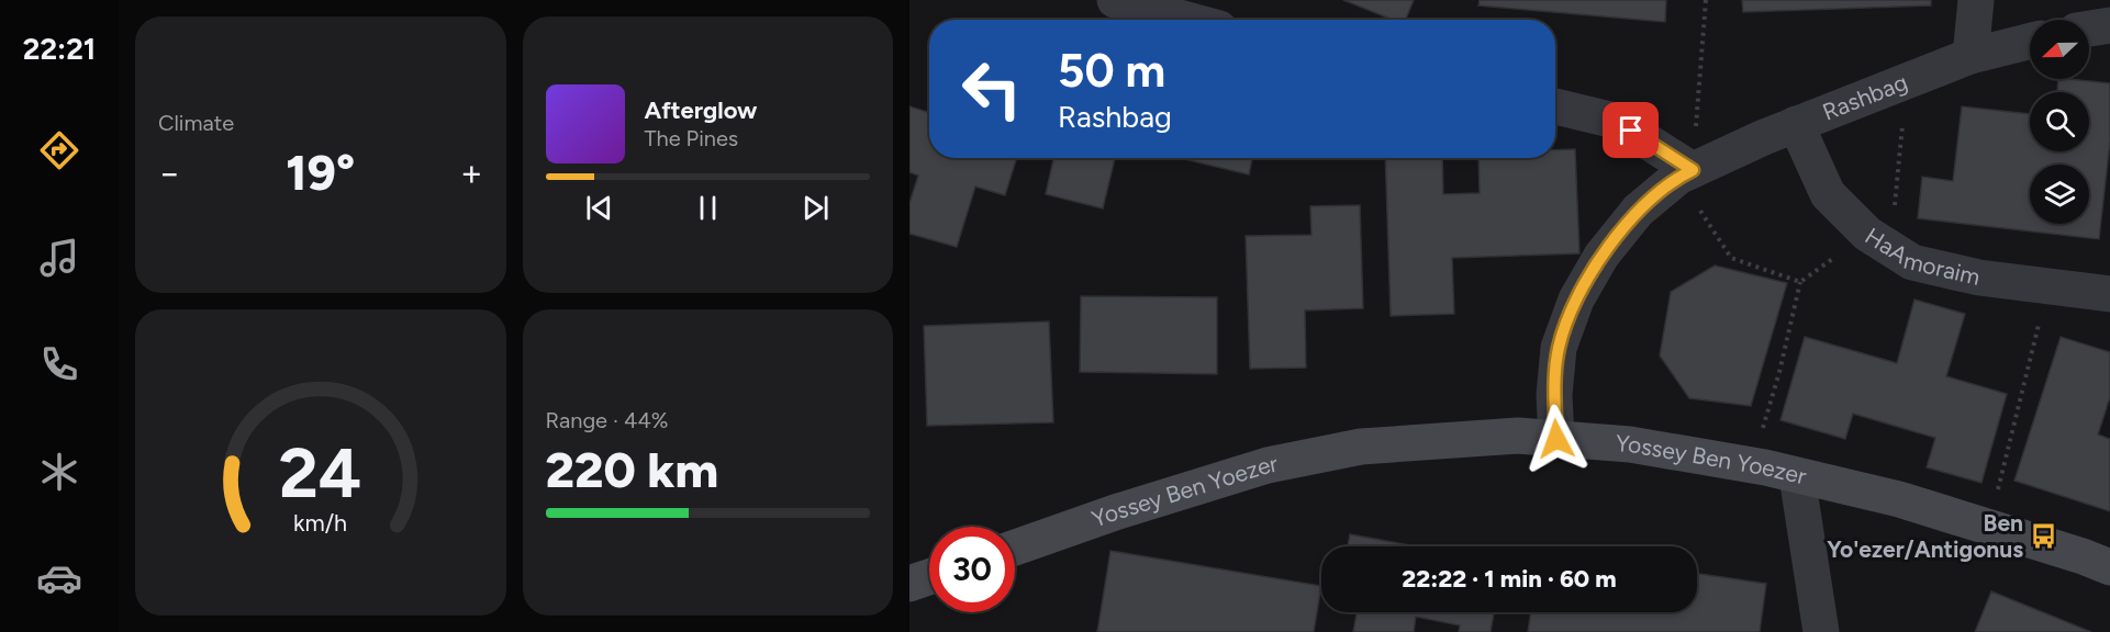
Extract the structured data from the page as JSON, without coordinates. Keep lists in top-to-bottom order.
{
  "streets": {
    "street": ["Rashbag", "HaAmoraim", "Yossey Ben Yoezer"]
  },
  "crossings": [
    ["Rashbag", "HaAmoraim"],
    ["Rashbag", "Yossey Ben Yoezer"]
  ],
  "places": {
    "bus stop": ["Ben Yo'ezer/Antigonus"]
  },
  "north": "left",
  "page": {
    "tabs": "22:21",
    "tile": [
      "Climate",
      ["Range · 44%", "220 km"]
    ],
    "turn": ["50 m", "Rashbag"],
    "song": ["Afterglow", "The Pines"],
    "heat": ["−", "19°", "+"],
    "limit": "30",
    "trip": "22:22 · 1 min · 60 m",
    "gauge": ["24", "km/h"]
  }
}
